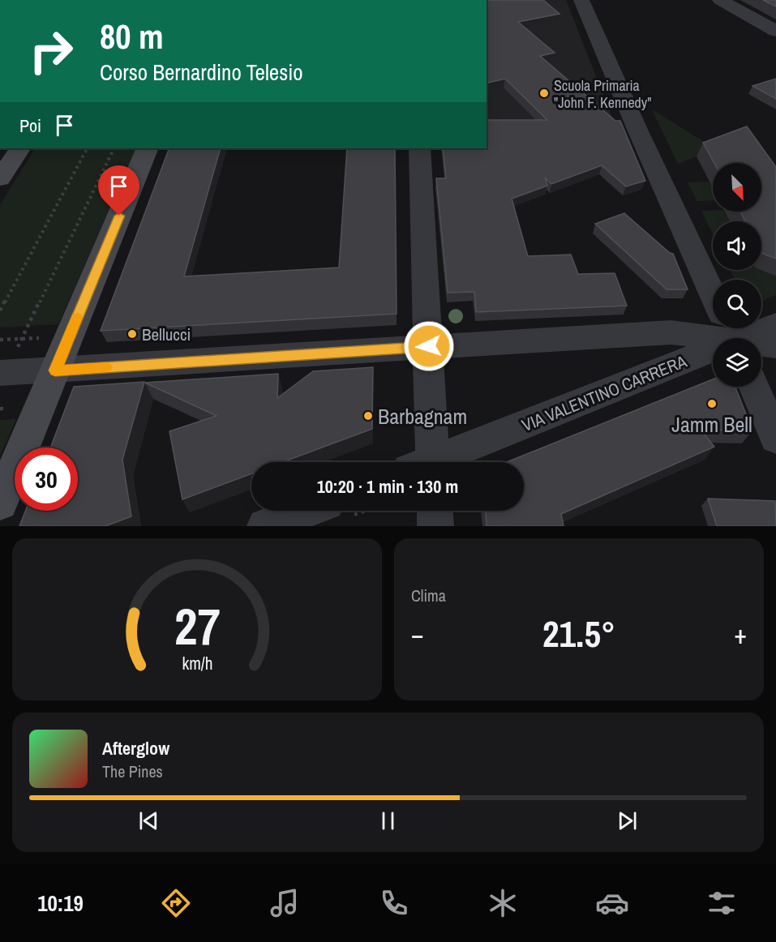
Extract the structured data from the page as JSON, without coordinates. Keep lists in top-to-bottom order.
{
  "streets": {
    "street": ["VIA VALENTINO CARRERA"]
  },
  "places": [
    "Scuola Primaria \"John F. Kennedy\"",
    "Bellucci",
    "Jamm Bell",
    "Barbagnam"
  ],
  "north": "bottom right",
  "page": {
    "turn": ["80 m", "Corso Bernardino Telesio"],
    "then": "Poi",
    "limit": "30",
    "trip": "10:20 · 1 min · 130 m",
    "tile": "Clima",
    "heat": ["−", "21.5°", "+"],
    "song": ["Afterglow", "The Pines"],
    "tabs": "10:19",
    "gauge": ["27", "km/h"]
  }
}
